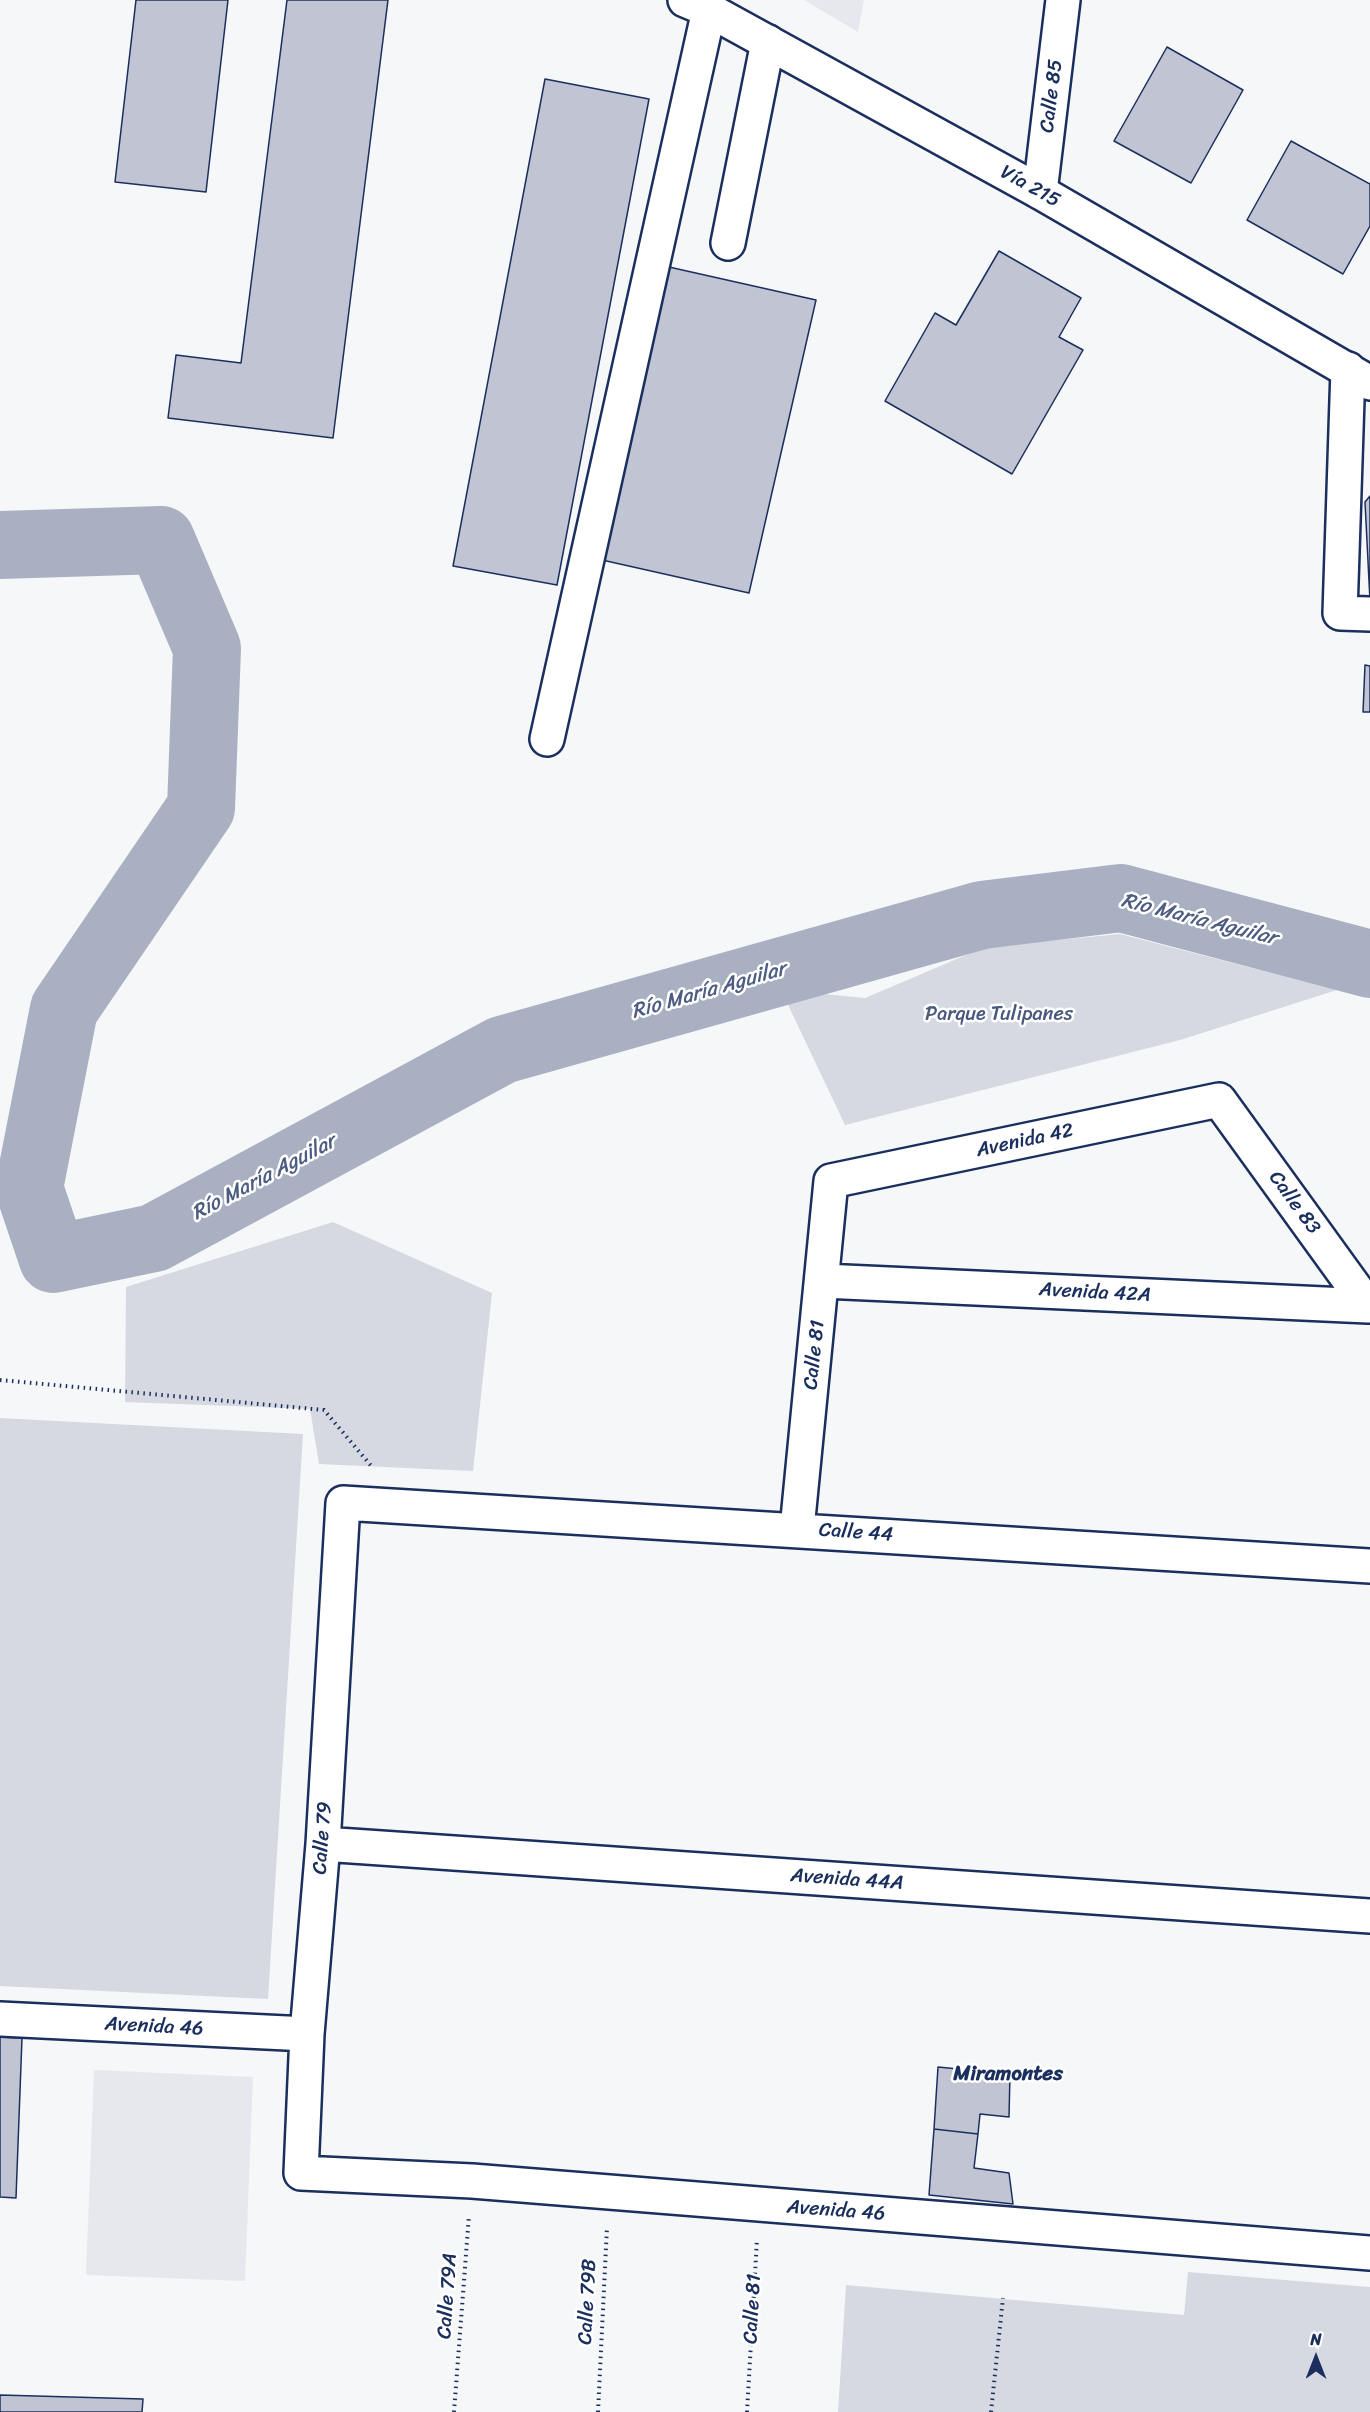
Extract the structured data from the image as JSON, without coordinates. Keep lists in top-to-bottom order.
{
  "streets": {
    "street": [
      "Calle 85",
      "Vía 215",
      "Avenida 42",
      "Calle 83",
      "Avenida 42A",
      "Calle 81",
      "Calle 44",
      "Calle 79",
      "Avenida 44A",
      "Avenida 46"
    ],
    "path": ["Calle 79A", "Calle 79B"]
  },
  "crossings": [
    ["Calle 85", "Vía 215"],
    ["Avenida 42", "Calle 83"],
    ["Avenida 42", "Calle 81"],
    ["Calle 83", "Avenida 42A"],
    ["Avenida 42A", "Calle 81"],
    ["Calle 81", "Calle 44"],
    ["Calle 81", "Avenida 46"],
    ["Calle 44", "Calle 79"],
    ["Calle 79", "Avenida 44A"],
    ["Calle 79", "Avenida 46"],
    ["Avenida 46", "Calle 79A"],
    ["Avenida 46", "Calle 79B"]
  ],
  "districts": ["Miramontes"],
  "water": ["Río María Aguilar"],
  "parks": ["Parque Tulipanes"],
  "north": "top"
}
